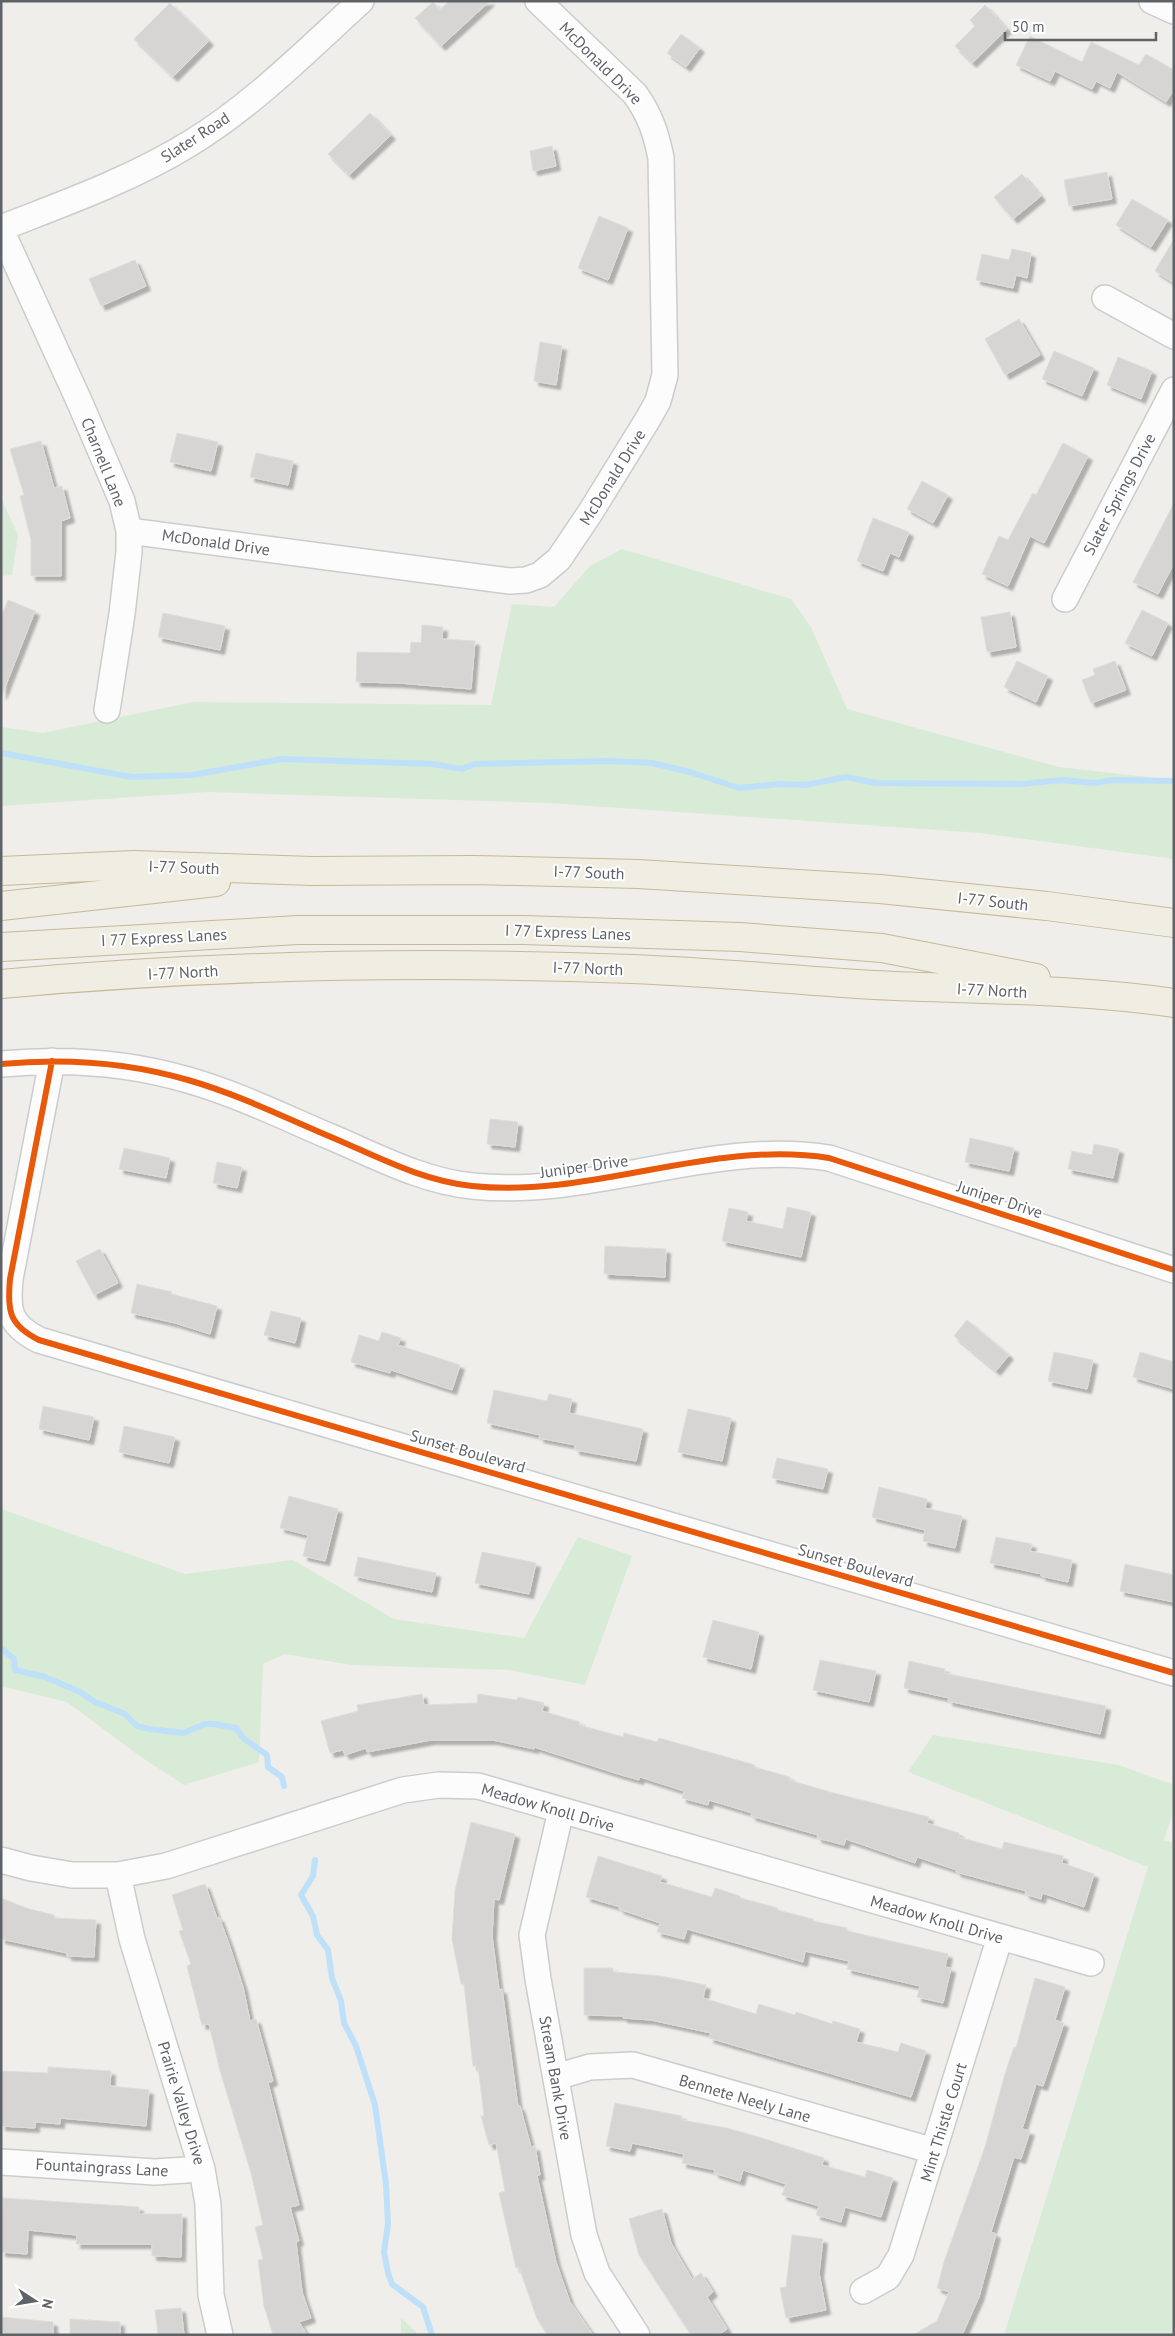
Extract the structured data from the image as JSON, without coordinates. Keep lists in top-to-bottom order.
{
  "streets": {
    "highway": ["I-77 South", "I 77 Express Lanes", "I-77 North"],
    "street": [
      "McDonald Drive",
      "Slater Road",
      "Charnell Lane",
      "Slater Springs Drive",
      "Juniper Drive",
      "Sunset Boulevard",
      "Meadow Knoll Drive",
      "Stream Bank Drive",
      "Bennete Neely Lane",
      "Prairie Valley Drive",
      "Mint Thistle Court",
      "Fountaingrass Lane"
    ]
  },
  "crossings": [
    ["McDonald Drive", "Charnell Lane"],
    ["Slater Road", "Charnell Lane"],
    ["I 77 Express Lanes", "I-77 North"],
    ["Juniper Drive", "Sunset Boulevard"],
    ["Meadow Knoll Drive", "Stream Bank Drive"],
    ["Meadow Knoll Drive", "Prairie Valley Drive"],
    ["Meadow Knoll Drive", "Mint Thistle Court"],
    ["Stream Bank Drive", "Bennete Neely Lane"],
    ["Bennete Neely Lane", "Mint Thistle Court"],
    ["Prairie Valley Drive", "Fountaingrass Lane"]
  ],
  "scale_bar": "50 m",
  "north": "right"
}
